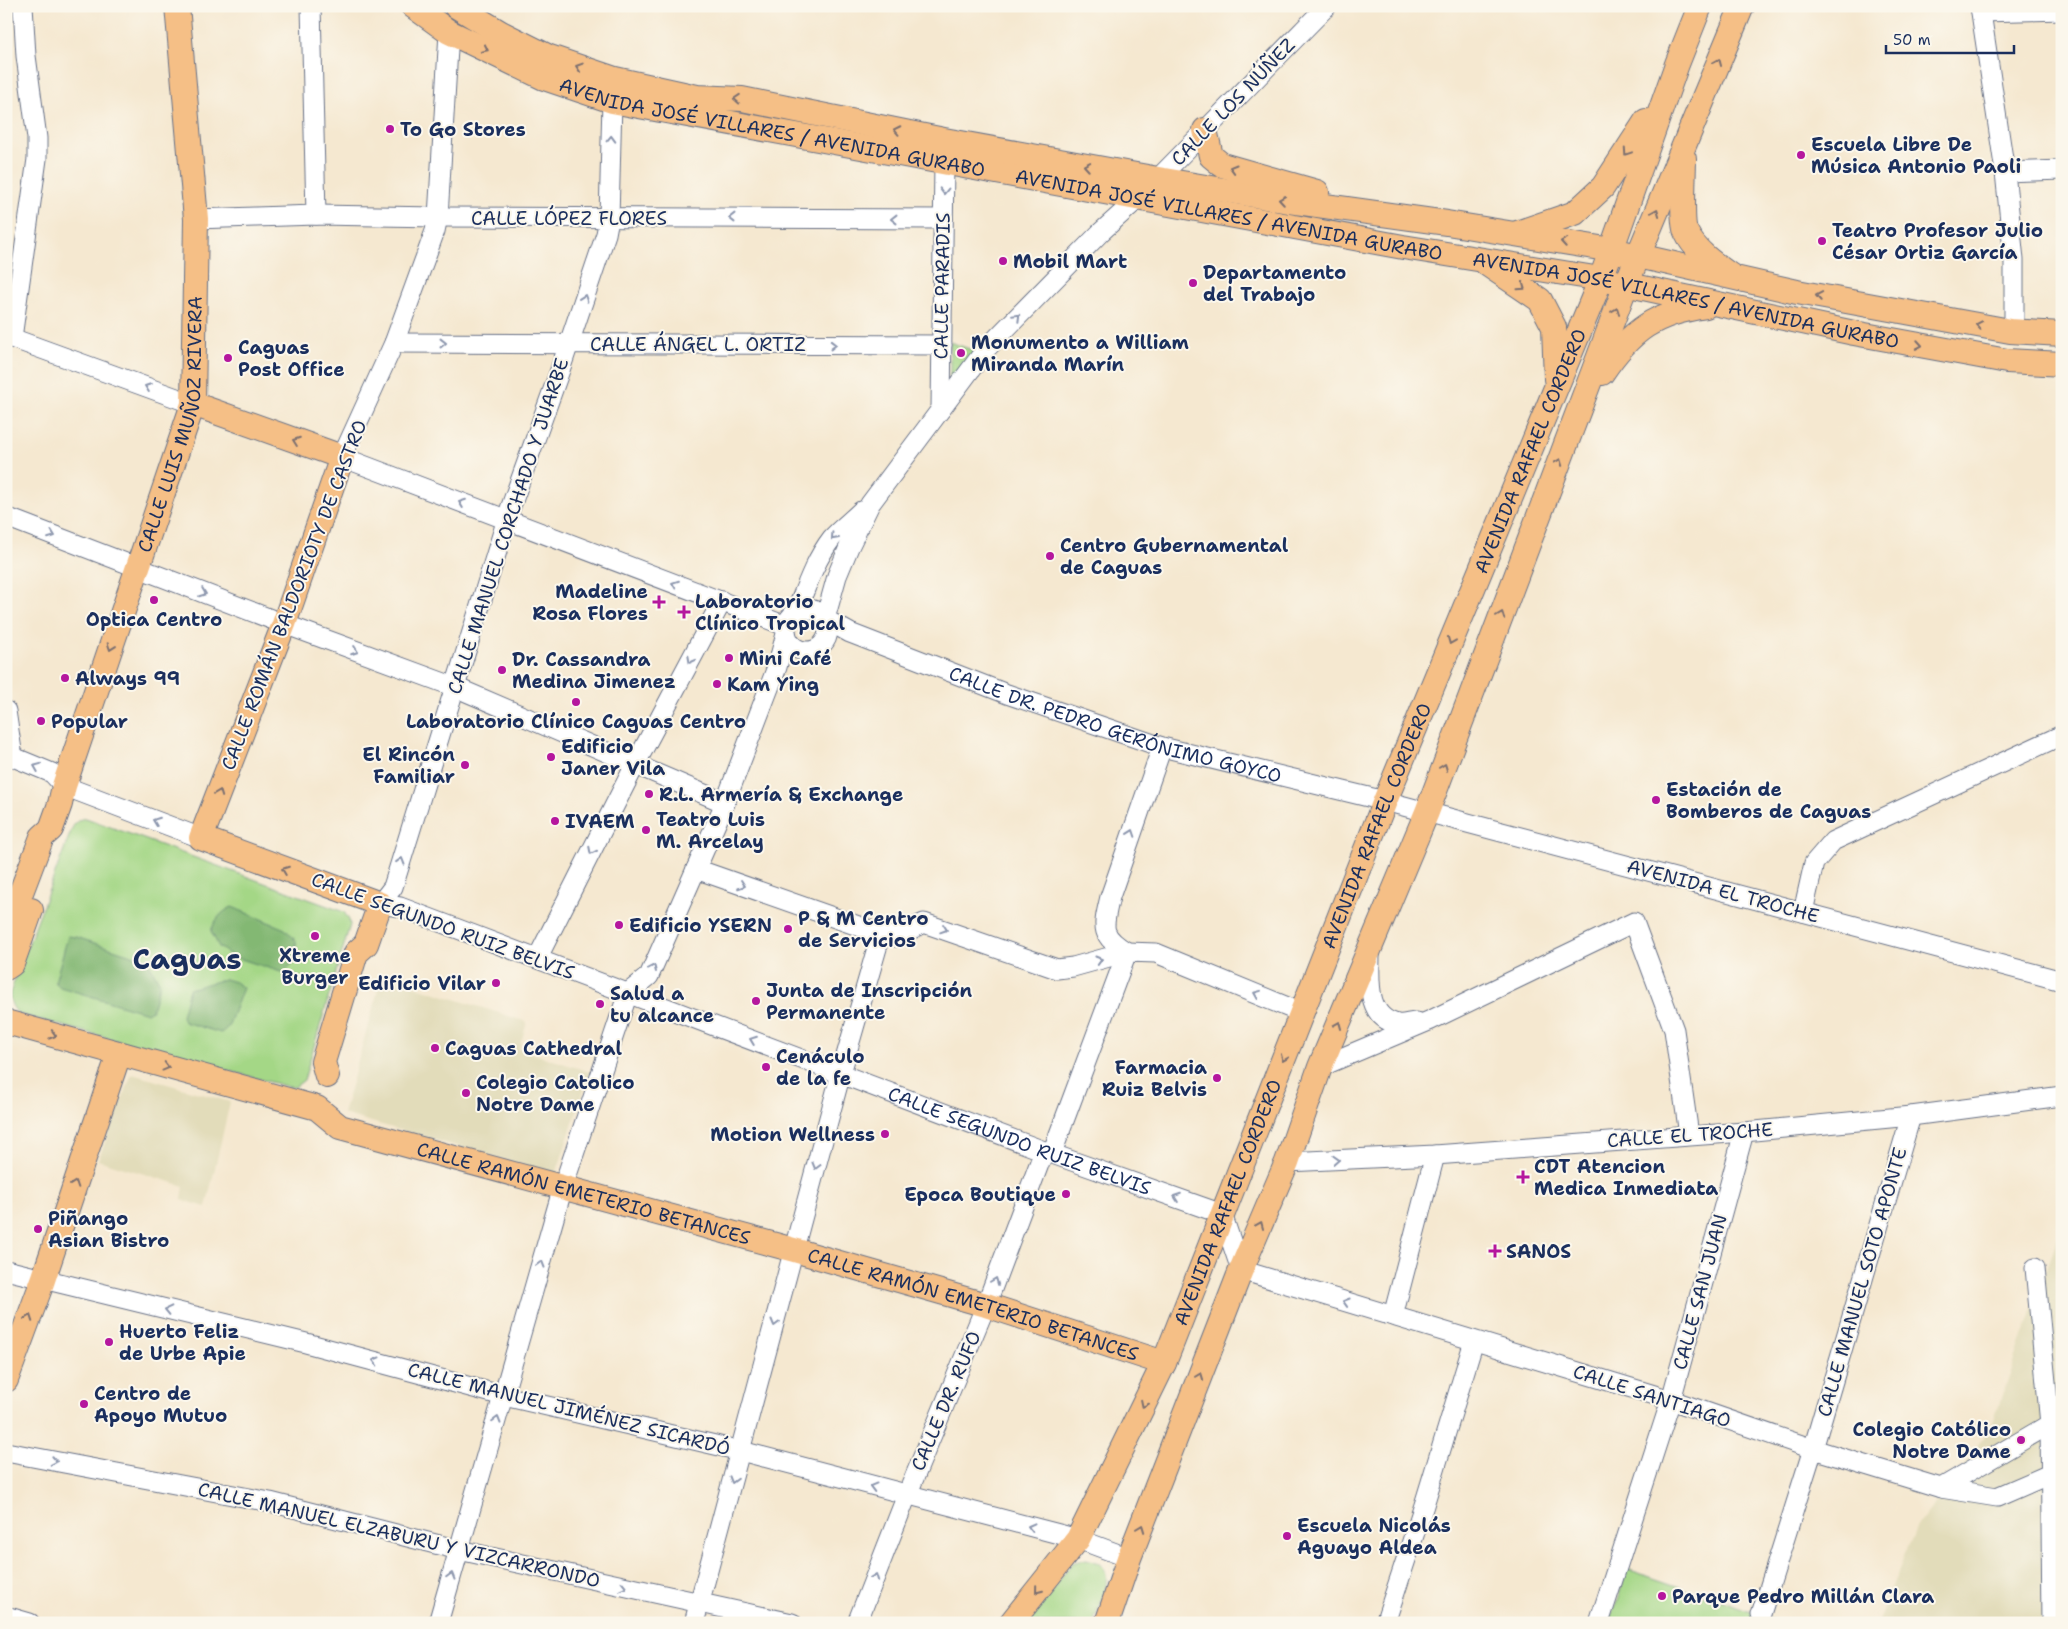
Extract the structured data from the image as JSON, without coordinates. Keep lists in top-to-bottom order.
{
  "streets": {
    "main road": [
      "AVENIDA JOSÉ VILLARES / AVENIDA GURABO",
      "CALLE LUIS MUÑOZ RIVERA",
      "AVENIDA RAFAEL CORDERO",
      "CALLE MANUEL CORCHADO Y JUARBE",
      "CALLE ROMÁN BALDORIOTY DE CASTRO",
      "CALLE SEGUNDO RUIZ BELVIS",
      "CALLE RAMÓN EMETERIO BETANCES"
    ],
    "street": [
      "CALLE LOS NÚÑEZ",
      "CALLE LÓPEZ FLORES",
      "CALLE PARADIS",
      "CALLE ÁNGEL L. ORTIZ",
      "CALLE DR. PEDRO GERÓNIMO GOYCO",
      "AVENIDA EL TROCHE",
      "CALLE EL TROCHE",
      "CALLE MANUEL SOTO APONTE",
      "CALLE SAN JUAN",
      "CALLE SANTIAGO",
      "CALLE DR. RUFO",
      "CALLE MANUEL JIMÉNEZ SICARDÓ",
      "CALLE MANUEL ELZABURU Y VIZCARRONDO"
    ]
  },
  "crossings": [
    ["CALLE LOS NÚÑEZ", "AVENIDA JOSÉ VILLARES / AVENIDA GURABO"],
    ["CALLE LOS NÚÑEZ", "CALLE PARADIS"],
    ["AVENIDA JOSÉ VILLARES / AVENIDA GURABO", "CALLE PARADIS"],
    ["AVENIDA JOSÉ VILLARES / AVENIDA GURABO", "AVENIDA RAFAEL CORDERO"],
    ["AVENIDA JOSÉ VILLARES / AVENIDA GURABO", "CALLE MANUEL CORCHADO Y JUARBE"],
    ["AVENIDA JOSÉ VILLARES / AVENIDA GURABO", "CALLE ROMÁN BALDORIOTY DE CASTRO"],
    ["CALLE LÓPEZ FLORES", "CALLE PARADIS"],
    ["CALLE LÓPEZ FLORES", "CALLE LUIS MUÑOZ RIVERA"],
    ["CALLE LÓPEZ FLORES", "CALLE MANUEL CORCHADO Y JUARBE"],
    ["CALLE LÓPEZ FLORES", "CALLE ROMÁN BALDORIOTY DE CASTRO"],
    ["CALLE PARADIS", "CALLE ÁNGEL L. ORTIZ"],
    ["CALLE ÁNGEL L. ORTIZ", "CALLE MANUEL CORCHADO Y JUARBE"],
    ["CALLE ÁNGEL L. ORTIZ", "CALLE ROMÁN BALDORIOTY DE CASTRO"],
    ["CALLE LUIS MUÑOZ RIVERA", "CALLE SEGUNDO RUIZ BELVIS"],
    ["AVENIDA RAFAEL CORDERO", "CALLE DR. PEDRO GERÓNIMO GOYCO"],
    ["AVENIDA RAFAEL CORDERO", "AVENIDA EL TROCHE"],
    ["AVENIDA RAFAEL CORDERO", "CALLE SEGUNDO RUIZ BELVIS"],
    ["AVENIDA RAFAEL CORDERO", "CALLE EL TROCHE"],
    ["AVENIDA RAFAEL CORDERO", "CALLE RAMÓN EMETERIO BETANCES"],
    ["AVENIDA RAFAEL CORDERO", "CALLE SANTIAGO"],
    ["AVENIDA RAFAEL CORDERO", "CALLE MANUEL JIMÉNEZ SICARDÓ"],
    ["CALLE MANUEL CORCHADO Y JUARBE", "CALLE SEGUNDO RUIZ BELVIS"],
    ["CALLE MANUEL CORCHADO Y JUARBE", "CALLE RAMÓN EMETERIO BETANCES"],
    ["CALLE ROMÁN BALDORIOTY DE CASTRO", "CALLE SEGUNDO RUIZ BELVIS"],
    ["CALLE DR. PEDRO GERÓNIMO GOYCO", "AVENIDA EL TROCHE"],
    ["CALLE SEGUNDO RUIZ BELVIS", "CALLE DR. RUFO"],
    ["CALLE EL TROCHE", "CALLE MANUEL SOTO APONTE"],
    ["CALLE EL TROCHE", "CALLE SAN JUAN"],
    ["CALLE RAMÓN EMETERIO BETANCES", "CALLE DR. RUFO"],
    ["CALLE MANUEL SOTO APONTE", "CALLE SANTIAGO"],
    ["CALLE SAN JUAN", "CALLE SANTIAGO"],
    ["CALLE DR. RUFO", "CALLE MANUEL JIMÉNEZ SICARDÓ"]
  ],
  "one_way": [
    "CALLE LOS NÚÑEZ",
    "CALLE LÓPEZ FLORES",
    "CALLE ÁNGEL L. ORTIZ",
    "CALLE MANUEL CORCHADO Y JUARBE",
    "CALLE SEGUNDO RUIZ BELVIS",
    "CALLE MANUEL JIMÉNEZ SICARDÓ",
    "CALLE MANUEL ELZABURU Y VIZCARRONDO"
  ],
  "districts": ["Caguas"],
  "places": {
    "other": [
      "To Go Stores",
      "Escuela Libre De Música Antonio Paoli",
      "Teatro Profesor Julio César Ortiz García",
      "Mobil Mart",
      "Departamento del Trabajo",
      "Monumento a William Miranda Marín",
      "Caguas Post Office",
      "Centro Gubernamental de Caguas",
      "Optica Centro",
      "Mini Café",
      "Dr. Cassandra Medina Jimenez",
      "Always 99",
      "Kam Ying",
      "Laboratorio Clínico Caguas Centro",
      "Popular",
      "Edificio Janer Vila",
      "El Rincón Familiar",
      "R.L. Armería & Exchange",
      "Estación de Bomberos de Caguas",
      "IVAEM",
      "Teatro Luis M. Arcelay",
      "Edificio YSERN",
      "P & M Centro de Servicios",
      "Xtreme Burger",
      "Edificio Vilar",
      "Junta de Inscripción Permanente",
      "Salud a tu alcance",
      "Caguas Cathedral",
      "Cenáculo de la fe",
      "Farmacia Ruiz Belvis",
      "Colegio Catolico Notre Dame",
      "Motion Wellness",
      "Epoca Boutique",
      "Piñango Asian Bistro",
      "Huerto Feliz de Urbe Apie",
      "Centro de Apoyo Mutuo",
      "Colegio Católico Notre Dame",
      "Escuela Nicolás Aguayo Aldea",
      "Parque Pedro Millán Clara"
    ],
    "health": [
      "Madeline Rosa Flores",
      "Laboratorio Clínico Tropical",
      "CDT Atencion Medica Inmediata",
      "SANOS"
    ]
  },
  "scale_bar": "50 m"
}
